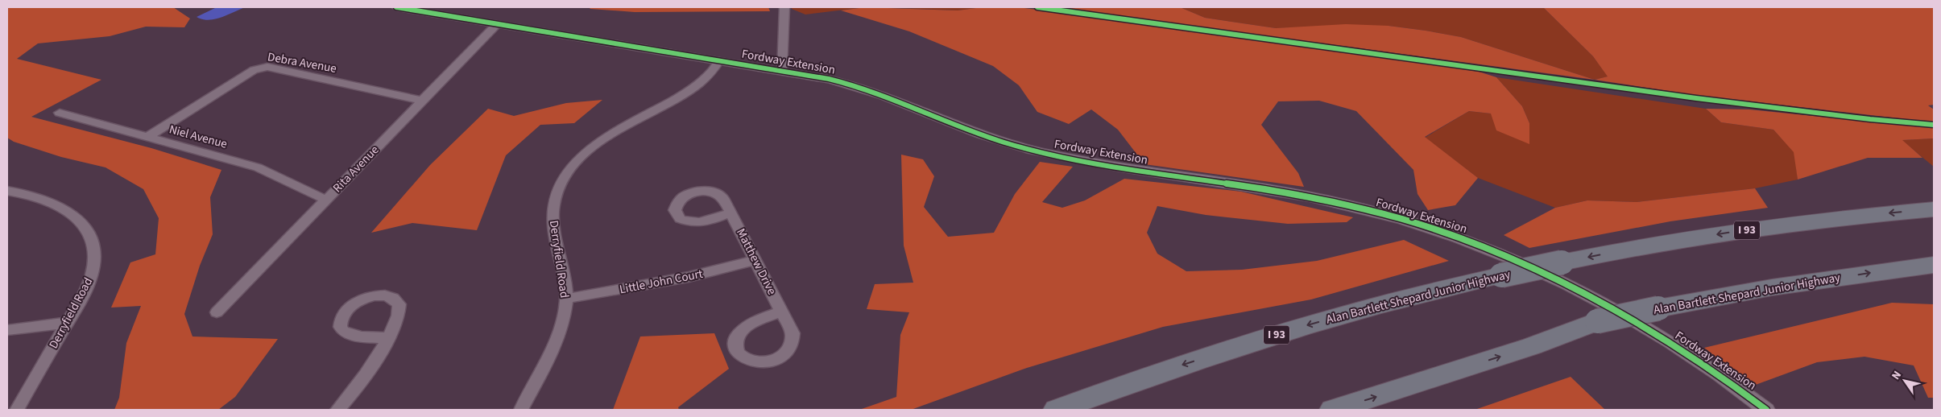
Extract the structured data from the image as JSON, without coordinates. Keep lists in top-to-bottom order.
{
  "streets": {
    "highway": ["I 93", "Alan Bartlett Shepard Junior Highway"],
    "street": [
      "Fordway Extension",
      "Debra Avenue",
      "Niel Avenue",
      "Rita Avenue",
      "Derryfield Road",
      "Matthew Drive",
      "Little John Court"
    ]
  },
  "crossings": [
    ["Fordway Extension", "Rita Avenue"],
    ["Fordway Extension", "Derryfield Road"],
    ["Debra Avenue", "Niel Avenue"],
    ["Debra Avenue", "Rita Avenue"],
    ["Niel Avenue", "Rita Avenue"],
    ["Derryfield Road", "Little John Court"],
    ["Matthew Drive", "Little John Court"]
  ],
  "north": "top left"
}
